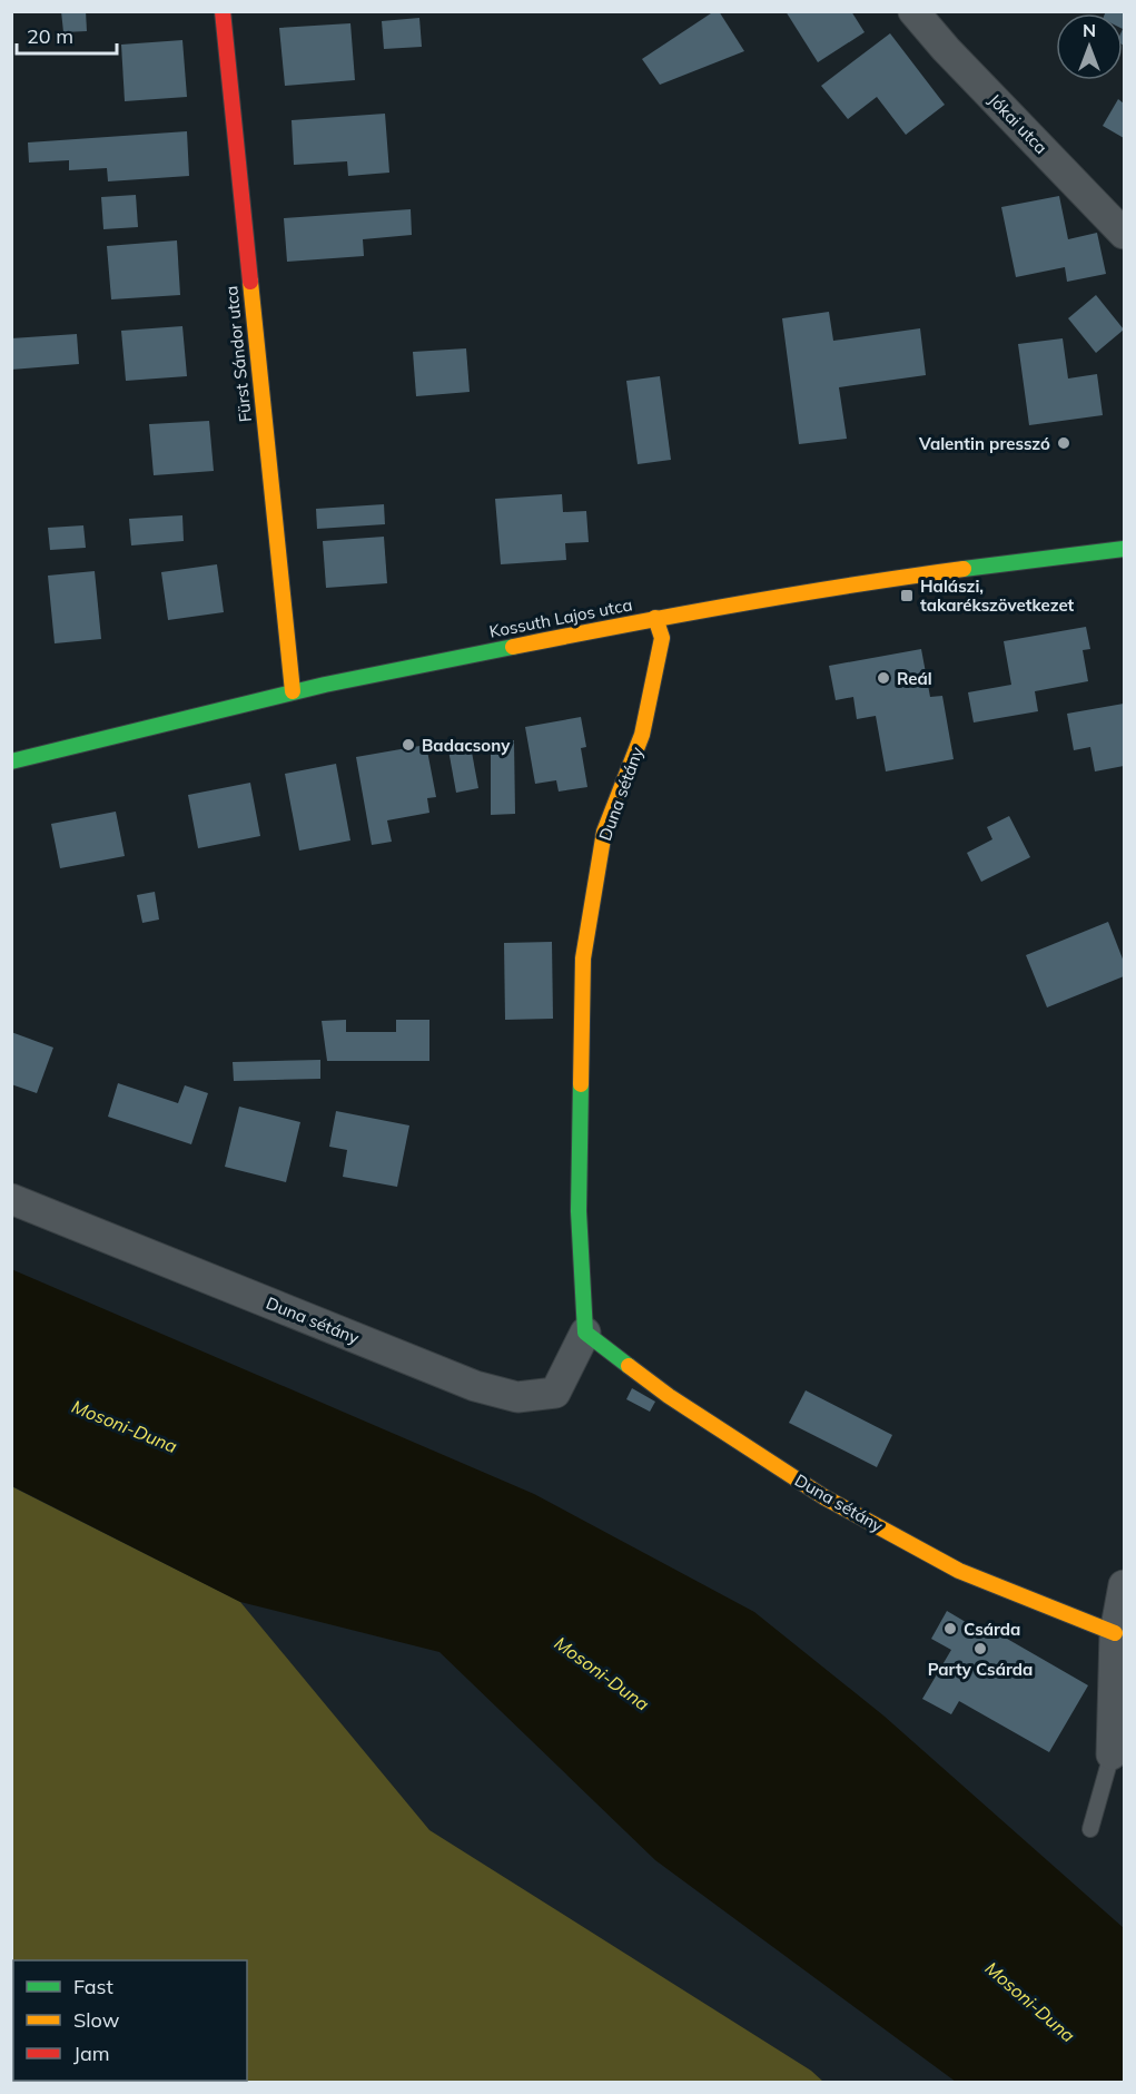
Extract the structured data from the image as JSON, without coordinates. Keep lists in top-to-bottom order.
{
  "streets": {
    "street": [
      "Jókai utca",
      "Fürst Sándor utca",
      "Kossuth Lajos utca",
      "Duna sétány"
    ]
  },
  "crossings": [
    ["Fürst Sándor utca", "Kossuth Lajos utca"],
    ["Kossuth Lajos utca", "Duna sétány"]
  ],
  "water": ["Mosoni-Duna"],
  "places": {
    "other": [
      "Valentin presszó",
      "Reál",
      "Badacsony",
      "Csárda",
      "Party Csárda"
    ],
    "transit": ["Halászi, takarékszövetkezet"]
  },
  "legend": ["Fast", "Slow", "Jam"],
  "scale_bar": "20 m",
  "north": "top"
}
